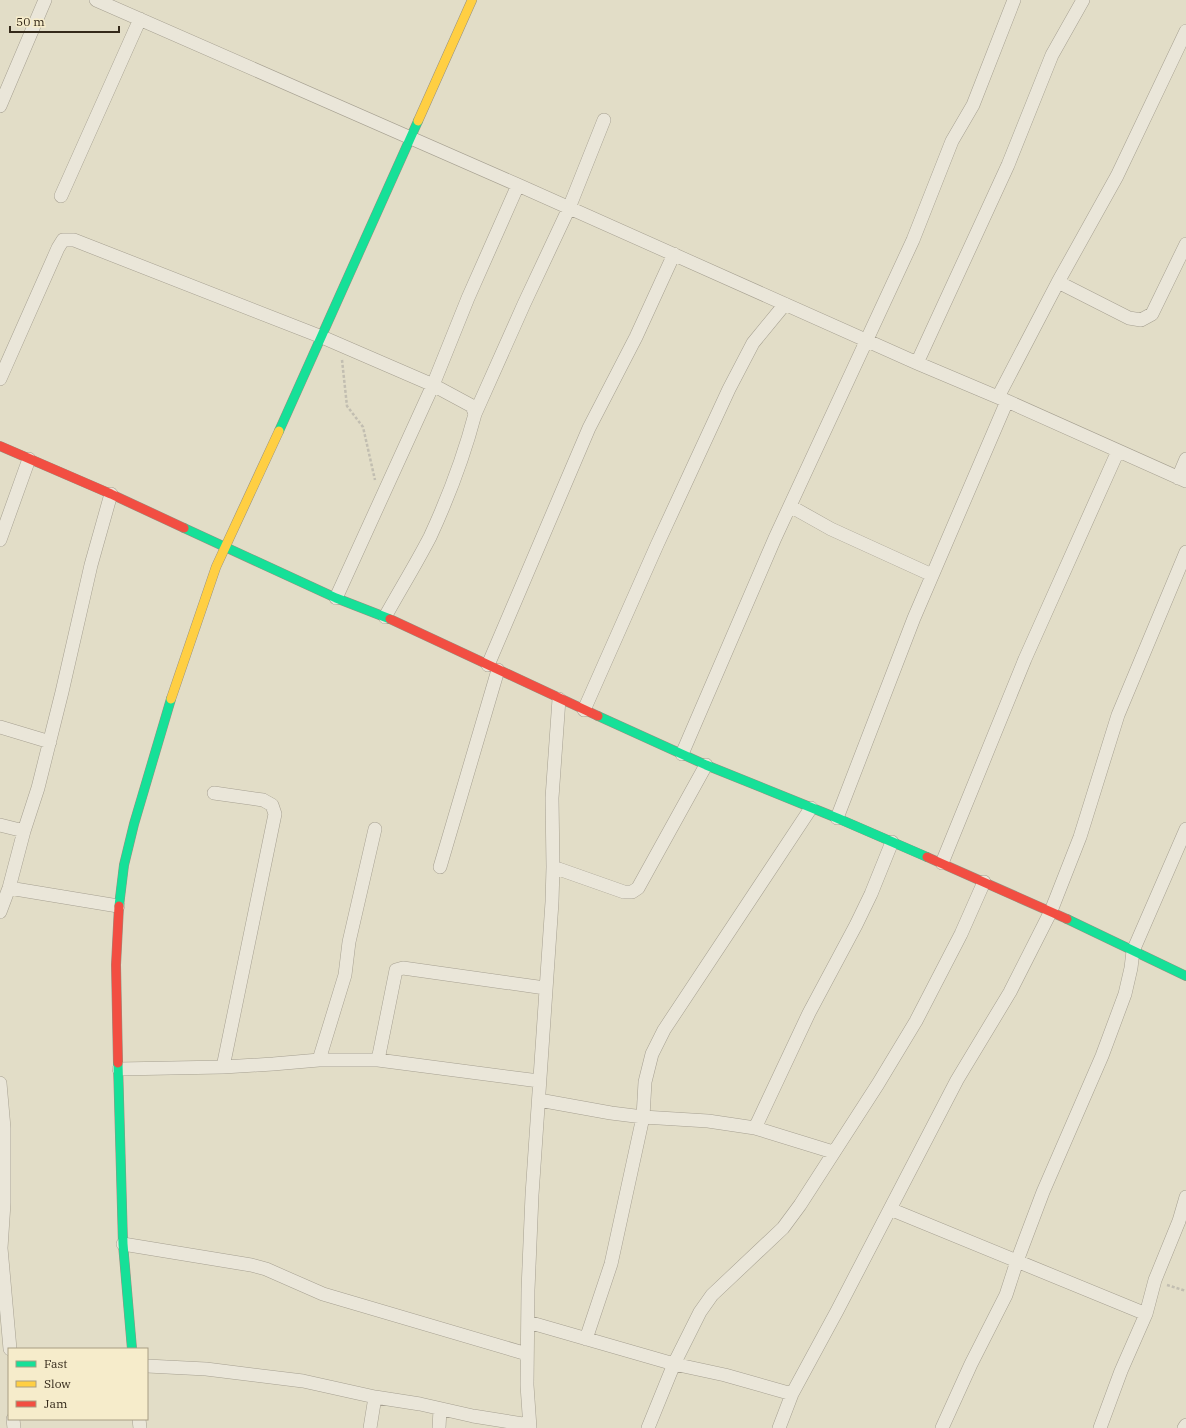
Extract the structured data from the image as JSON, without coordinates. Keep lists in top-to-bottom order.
{
  "legend": ["Fast", "Slow", "Jam"],
  "scale_bar": "50 m"
}
